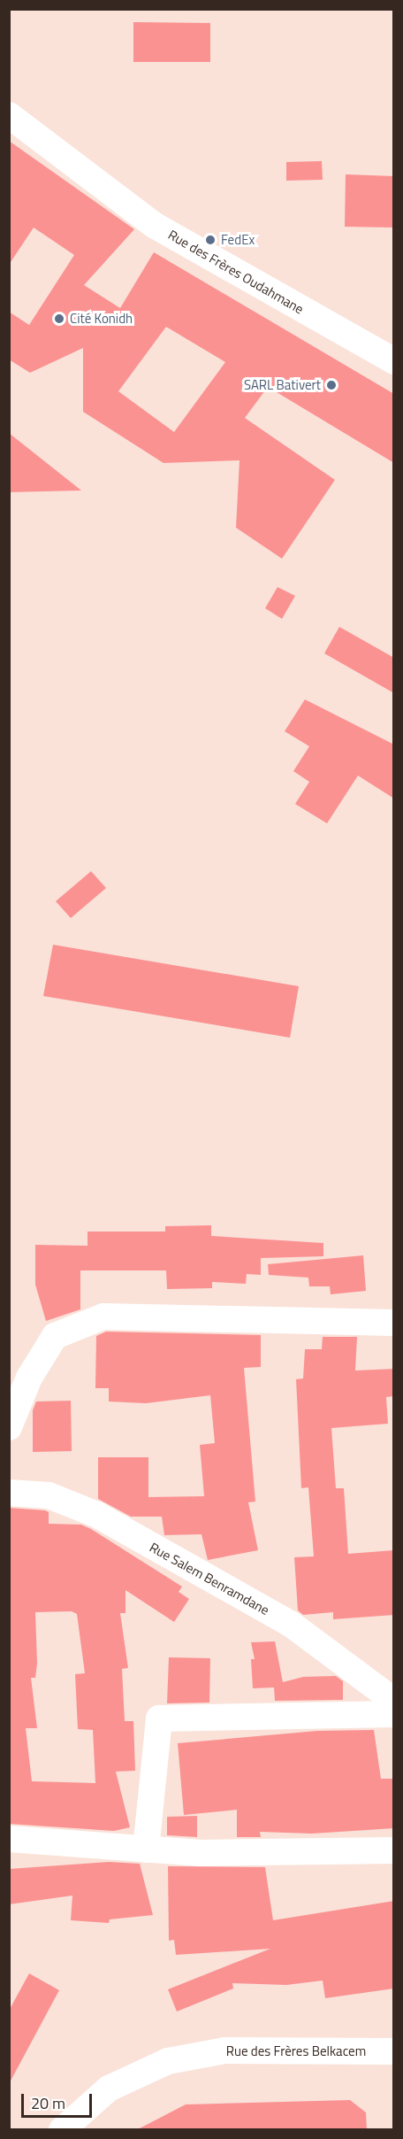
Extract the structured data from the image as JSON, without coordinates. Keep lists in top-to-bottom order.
{
  "streets": {
    "street": ["Rue des Frères Oudahmane", "Rue Salem Benramdane", "Rue des Frères Belkacem"]
  },
  "places": ["FedEx", "Cité Konidh", "SARL Bativert"],
  "scale_bar": "20 m"
}
